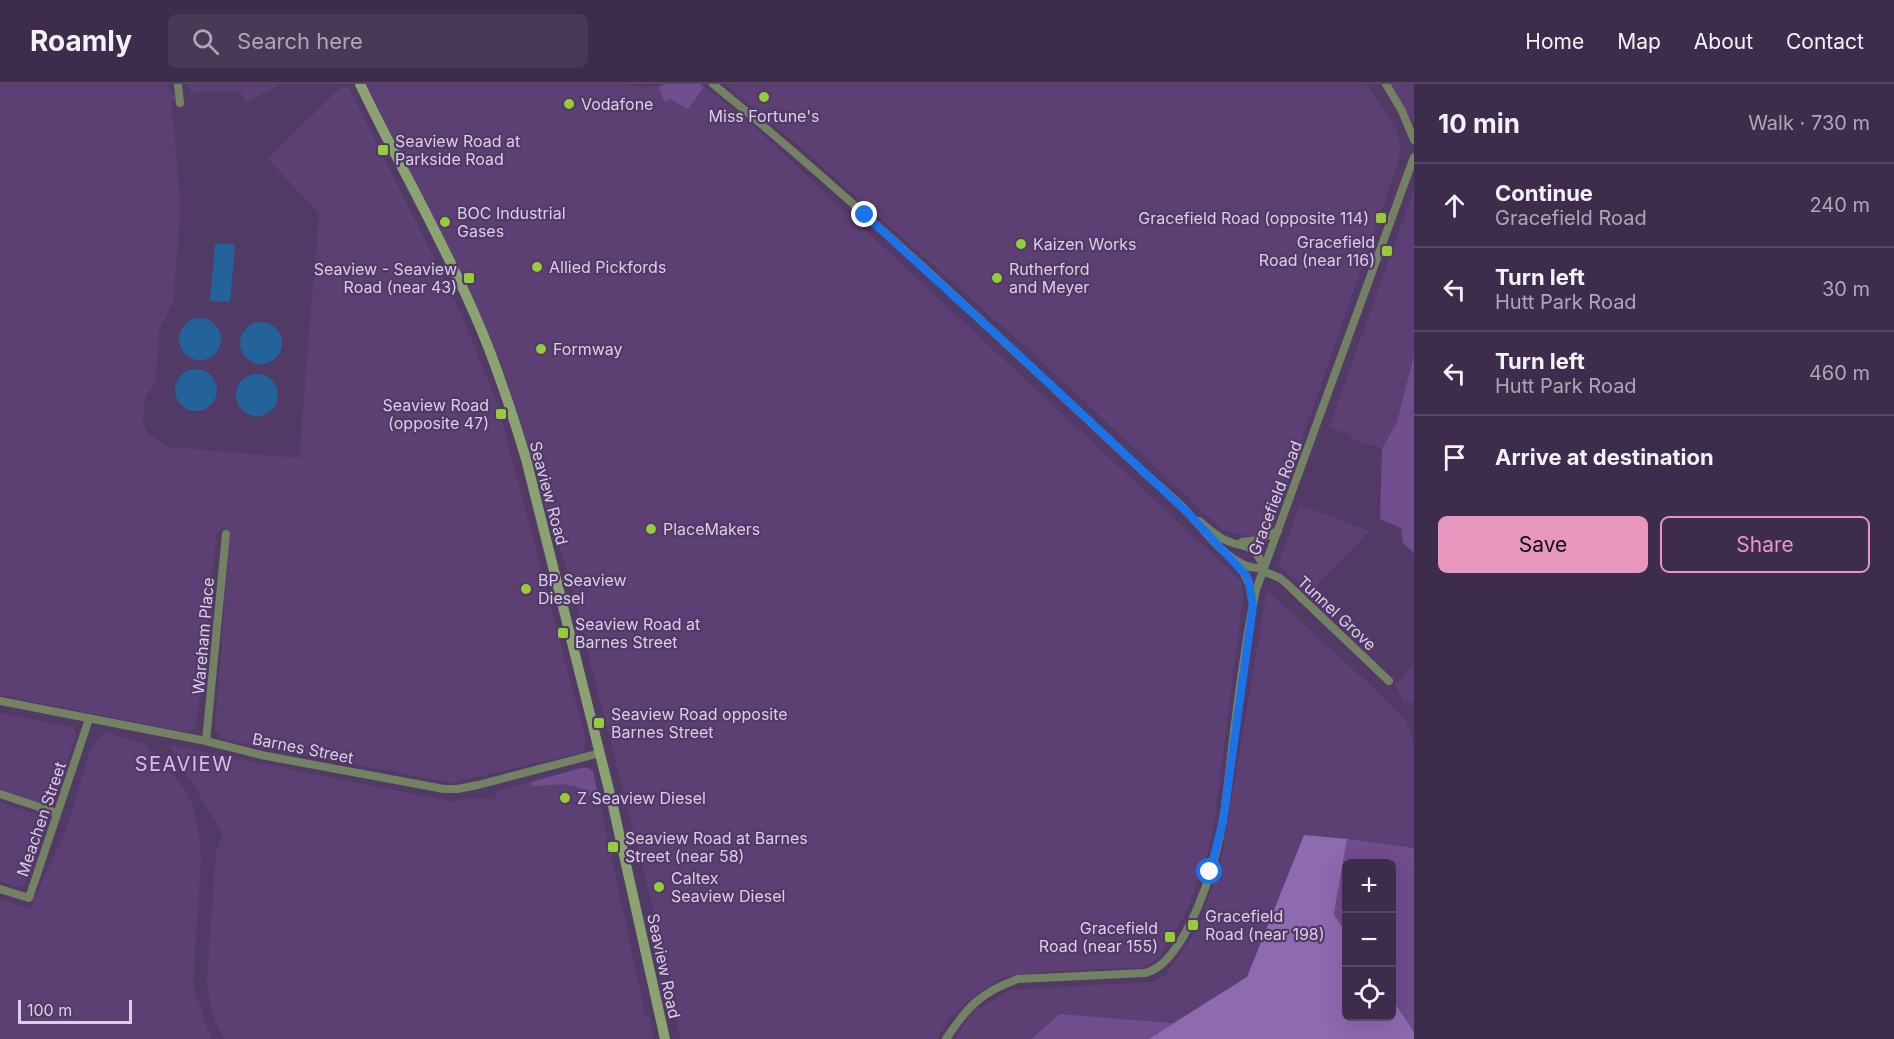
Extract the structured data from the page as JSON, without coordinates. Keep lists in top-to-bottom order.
{
  "streets": {
    "main road": ["Seaview Road"],
    "street": [
      "Gracefield Road",
      "Tunnel Grove",
      "Wareham Place",
      "Barnes Street",
      "Meachen Street"
    ]
  },
  "crossings": [
    ["Seaview Road", "Barnes Street"],
    ["Gracefield Road", "Tunnel Grove"],
    ["Wareham Place", "Barnes Street"],
    ["Barnes Street", "Meachen Street"]
  ],
  "districts": ["SEAVIEW"],
  "places": {
    "other": [
      "Miss Fortune's",
      "Vodafone",
      "BOC Industrial Gases",
      "Kaizen Works",
      "Allied Pickfords",
      "Rutherford and Meyer",
      "Formway",
      "PlaceMakers",
      "BP Seaview Diesel",
      "Z Seaview Diesel",
      "Caltex Seaview Diesel"
    ],
    "transit": [
      "Seaview Road at Parkside Road",
      "Gracefield Road (opposite 114)",
      "Gracefield Road (near 116)",
      "Seaview - Seaview Road (near 43)",
      "Seaview Road (opposite 47)",
      "Seaview Road at Barnes Street",
      "Seaview Road opposite Barnes Street",
      "Seaview Road at Barnes Street (near 58)",
      "Gracefield Road (near 198)",
      "Gracefield Road (near 155)"
    ]
  },
  "scale_bar": "100 m",
  "page": {
    "header": "Roamly",
    "search": "Search here",
    "nav": [
      "Home",
      "Map",
      "About",
      "Contact"
    ],
    "heading": ["10 min", "Walk · 730 m"],
    "list": [
      ["Continue", "Gracefield Road", "240 m"],
      ["Turn left", "Hutt Park Road", "30 m"],
      ["Turn left", "Hutt Park Road", "460 m"],
      "Arrive at destination"
    ],
    "buttons": ["Save", "Share"],
    "map_buttons": ["+", "−"],
    "scale": "100 m"
  }
}
